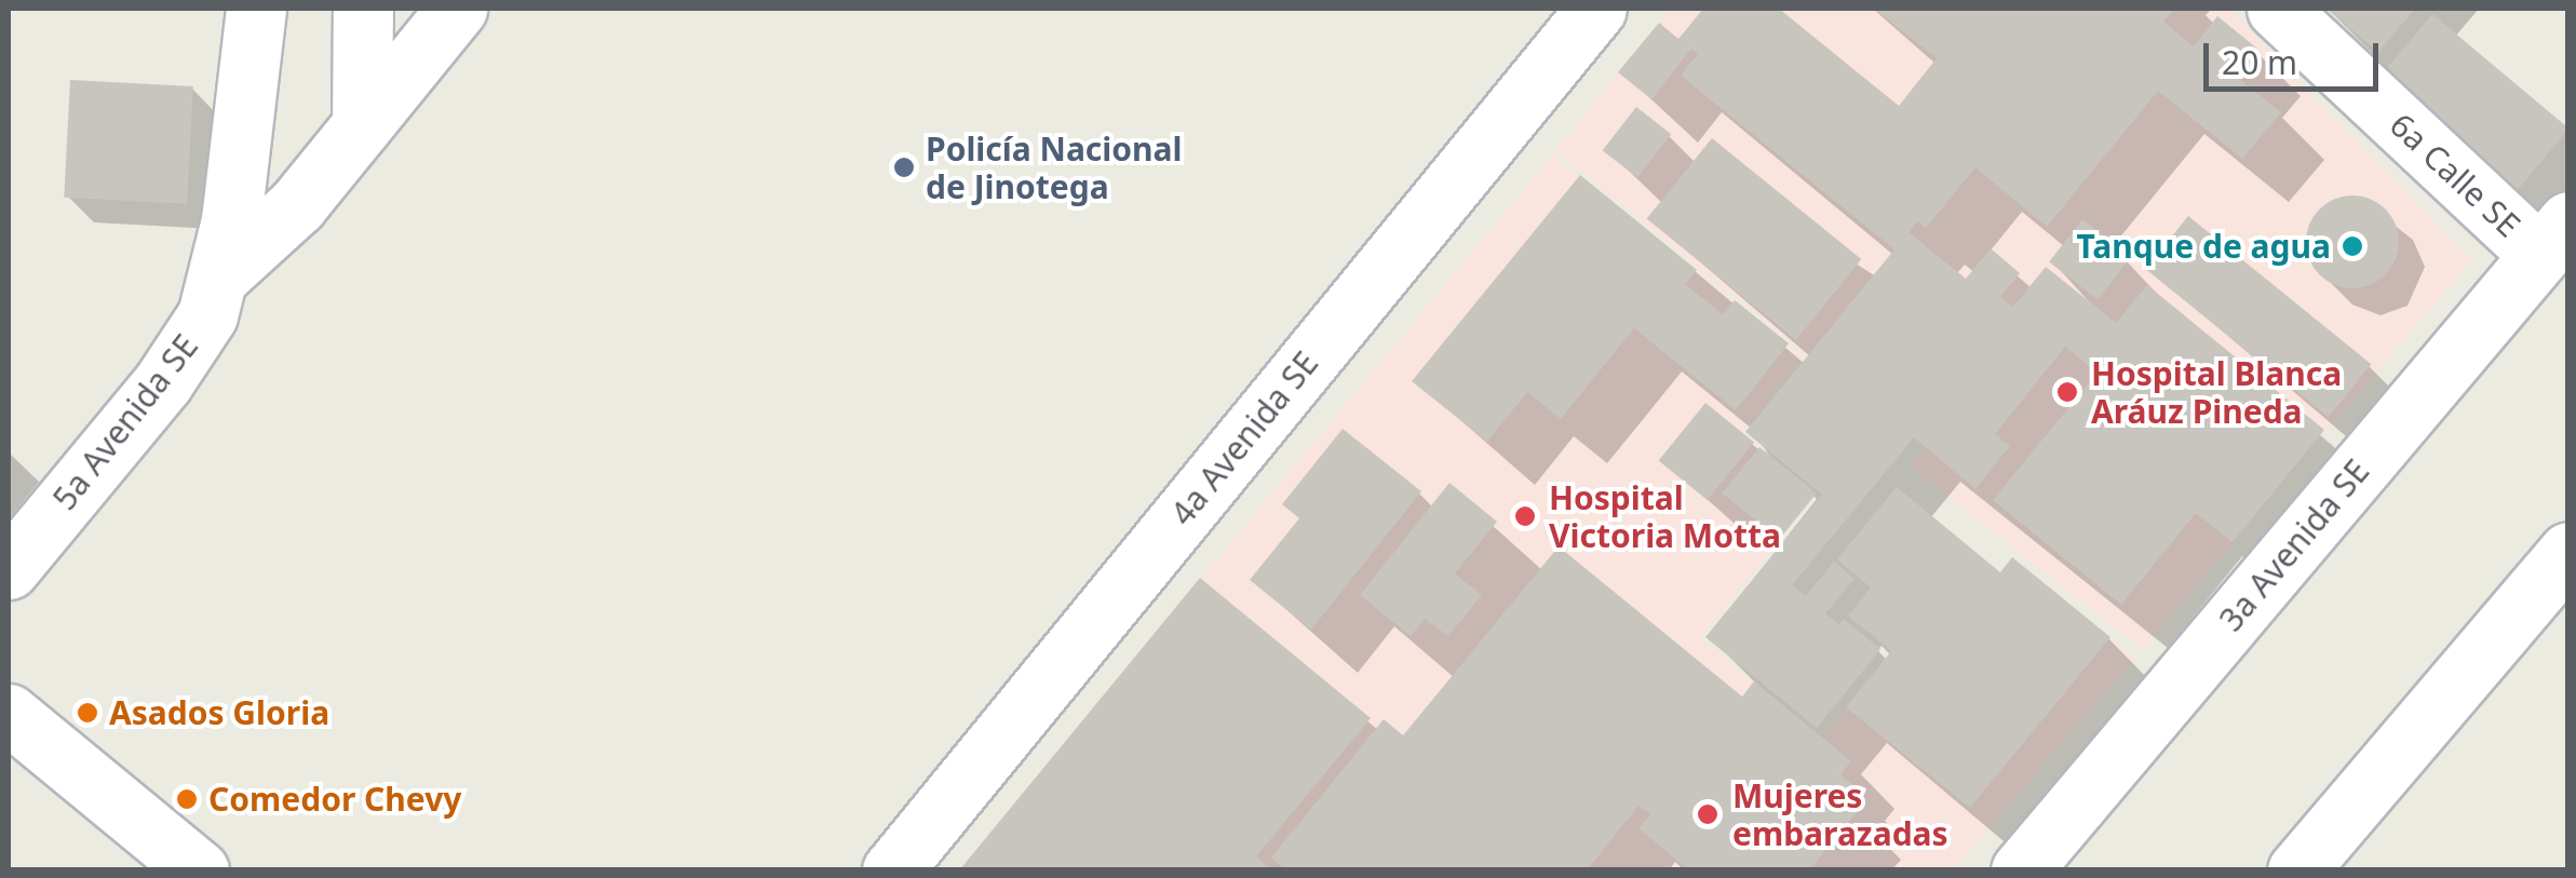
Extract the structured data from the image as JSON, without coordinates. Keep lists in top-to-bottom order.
{
  "streets": {
    "street": [
      "6a Calle SE",
      "5a Avenida SE",
      "4a Avenida SE",
      "3a Avenida SE"
    ]
  },
  "crossings": [
    ["6a Calle SE", "3a Avenida SE"]
  ],
  "places": [
    "Policía Nacional de Jinotega",
    "Tanque de agua",
    "Hospital Blanca Aráuz Pineda",
    "Hospital Victoria Motta",
    "Asados Gloria",
    "Comedor Chevy",
    "Mujeres embarazadas"
  ],
  "scale_bar": "20 m"
}
